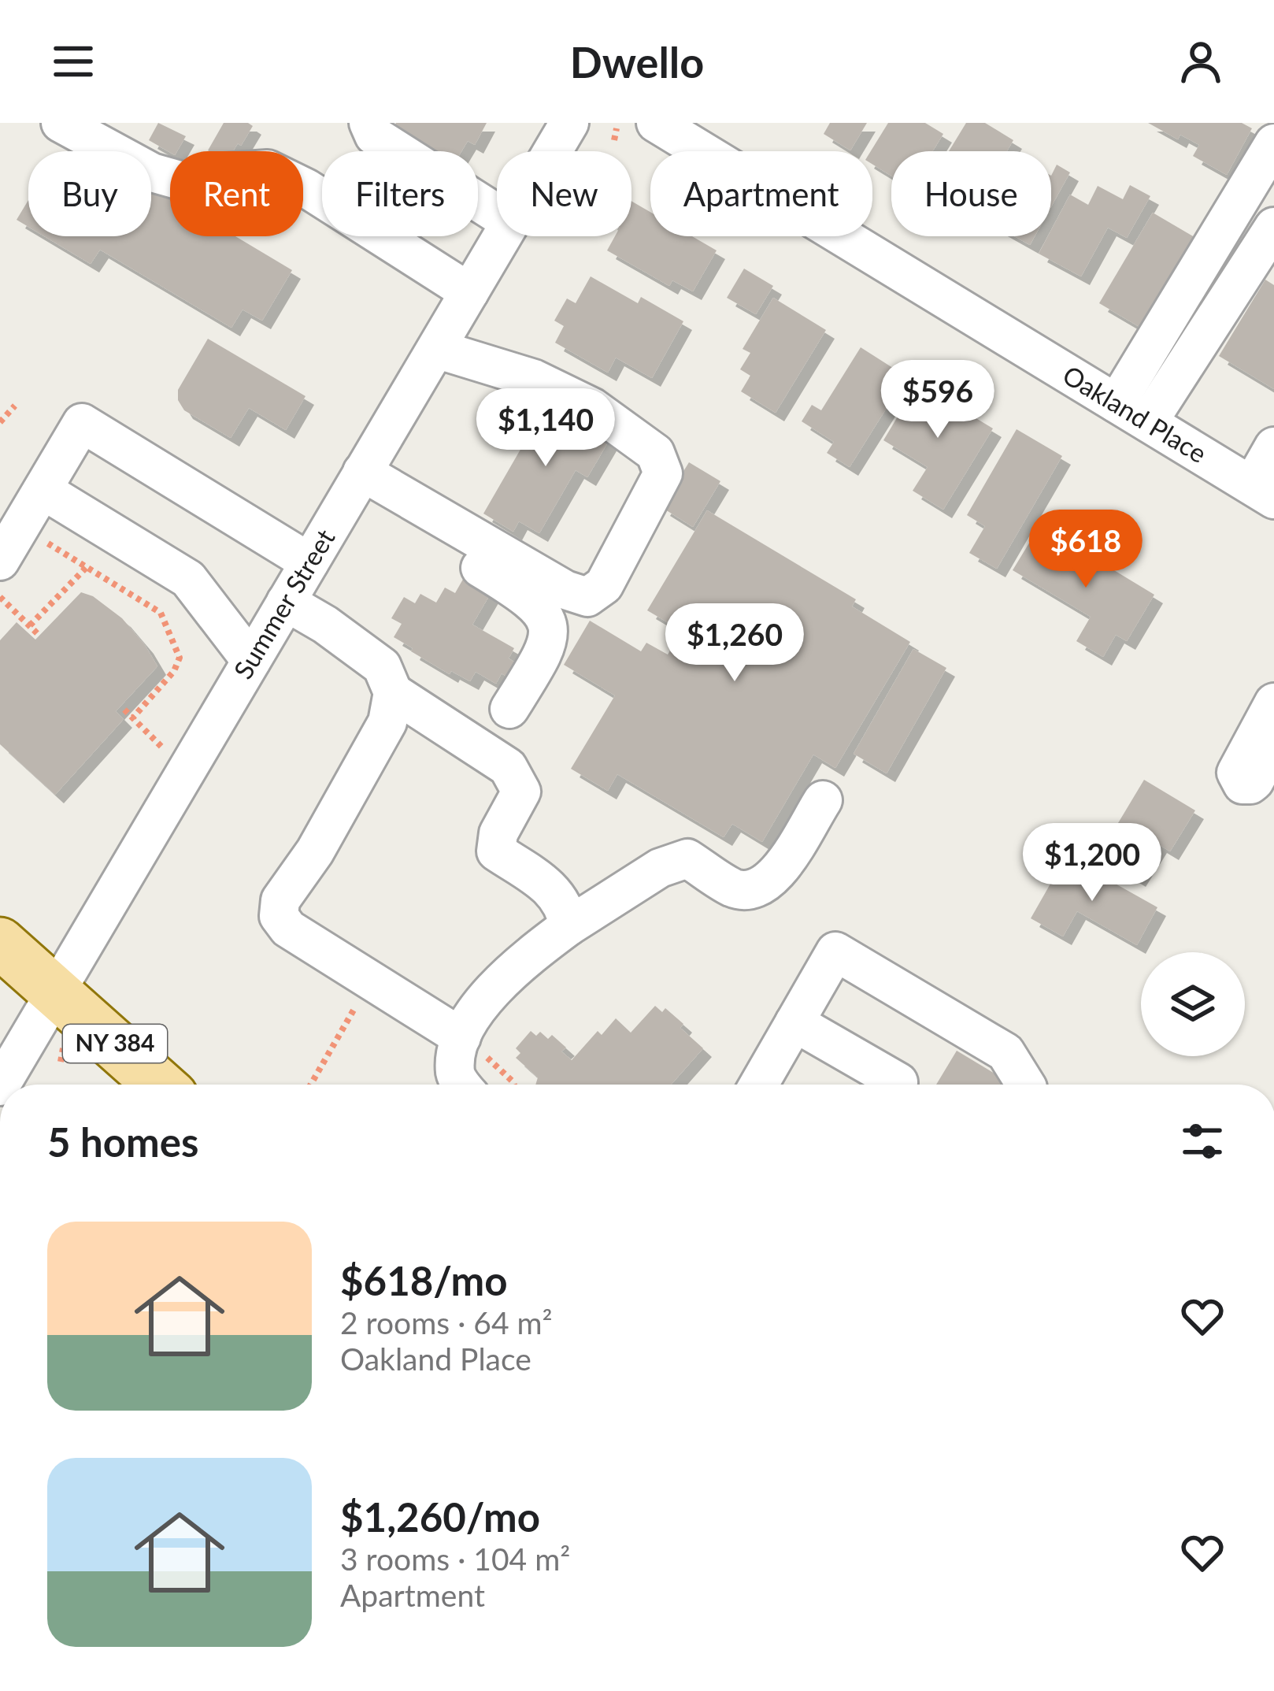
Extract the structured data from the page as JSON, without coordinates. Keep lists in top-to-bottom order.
{
  "streets": {
    "main road": ["NY 384"],
    "street": ["Oakland Place", "Summer Street"]
  },
  "crossings": [
    ["Summer Street", "NY 384"]
  ],
  "page": {
    "header": "Dwello",
    "chip": [
      "Buy",
      "Rent",
      "Filters",
      "New",
      "Apartment",
      "House"
    ],
    "price": [
      "$596",
      "$1,140",
      "$618",
      "$1,260",
      "$1,200"
    ],
    "heading": "5 homes",
    "list": [
      {
        "name": "$618/mo",
        "note": "2 rooms · 64 m² · Oakland Place"
      },
      {
        "name": "$1,260/mo",
        "note": "3 rooms · 104 m² · Apartment"
      }
    ]
  }
}
